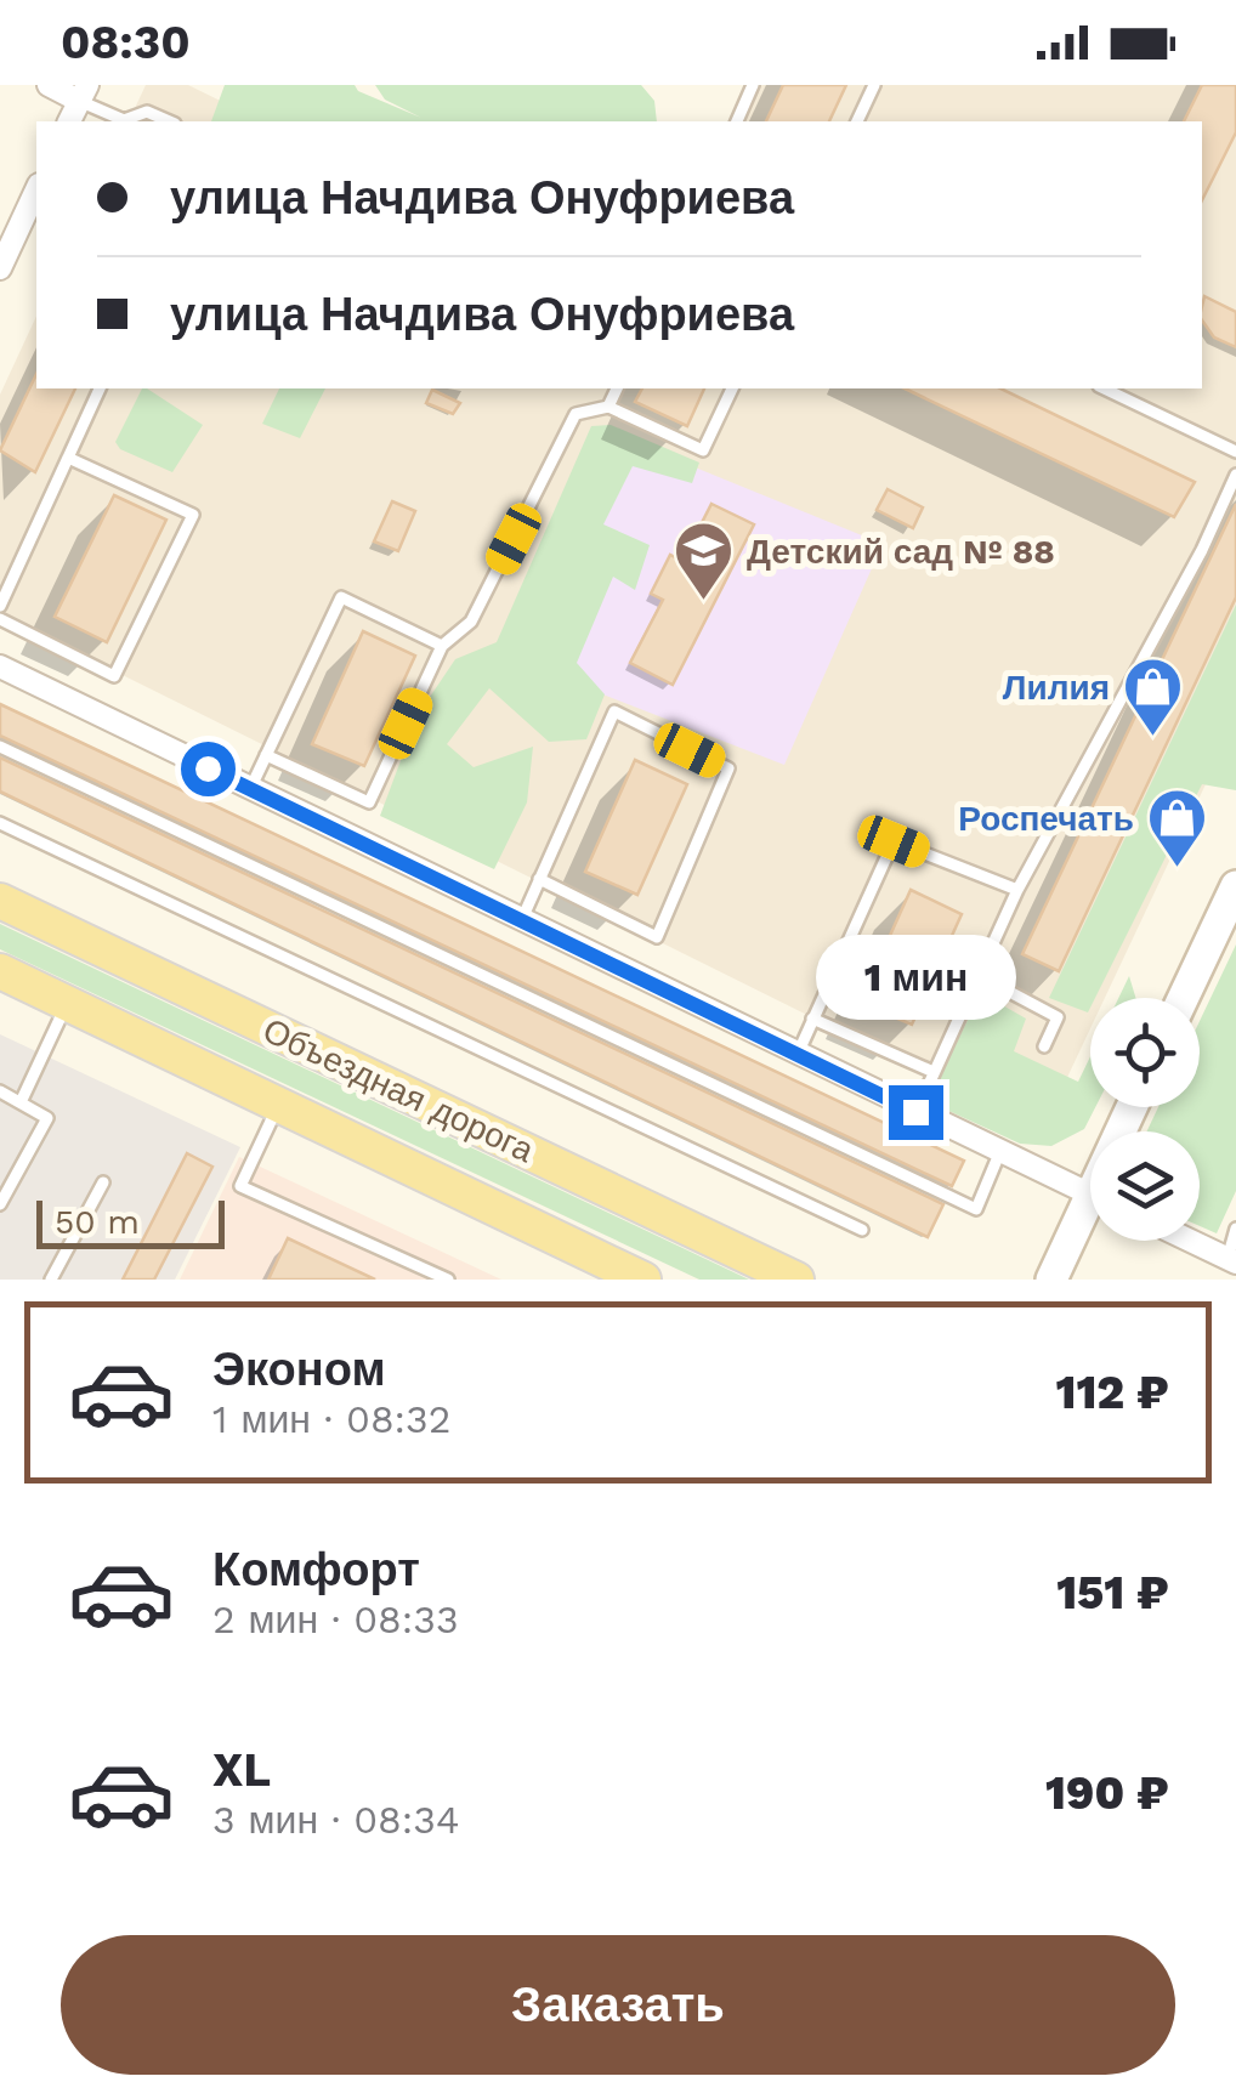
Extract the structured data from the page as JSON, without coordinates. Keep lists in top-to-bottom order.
{
  "streets": {
    "main road": ["Объездная дорога"]
  },
  "places": {
    "school or university": ["Детский сад № 88"],
    "shop": ["Лилия", "Роспечать"]
  },
  "scale_bar": "50 m",
  "page": {
    "status": "08:30",
    "banner": ["улица Начдива Онуфриева", "улица Начдива Онуфриева"],
    "bubble": "1 мин",
    "scale": "50 m",
    "list": [
      {
        "name": "Эконом",
        "note": "1 мин · 08:32",
        "value": "112 ₽"
      },
      {
        "name": "Комфорт",
        "note": "2 мин · 08:33",
        "value": "151 ₽"
      },
      {
        "name": "XL",
        "note": "3 мин · 08:34",
        "value": "190 ₽"
      }
    ],
    "buttons": "Заказать"
  }
}
